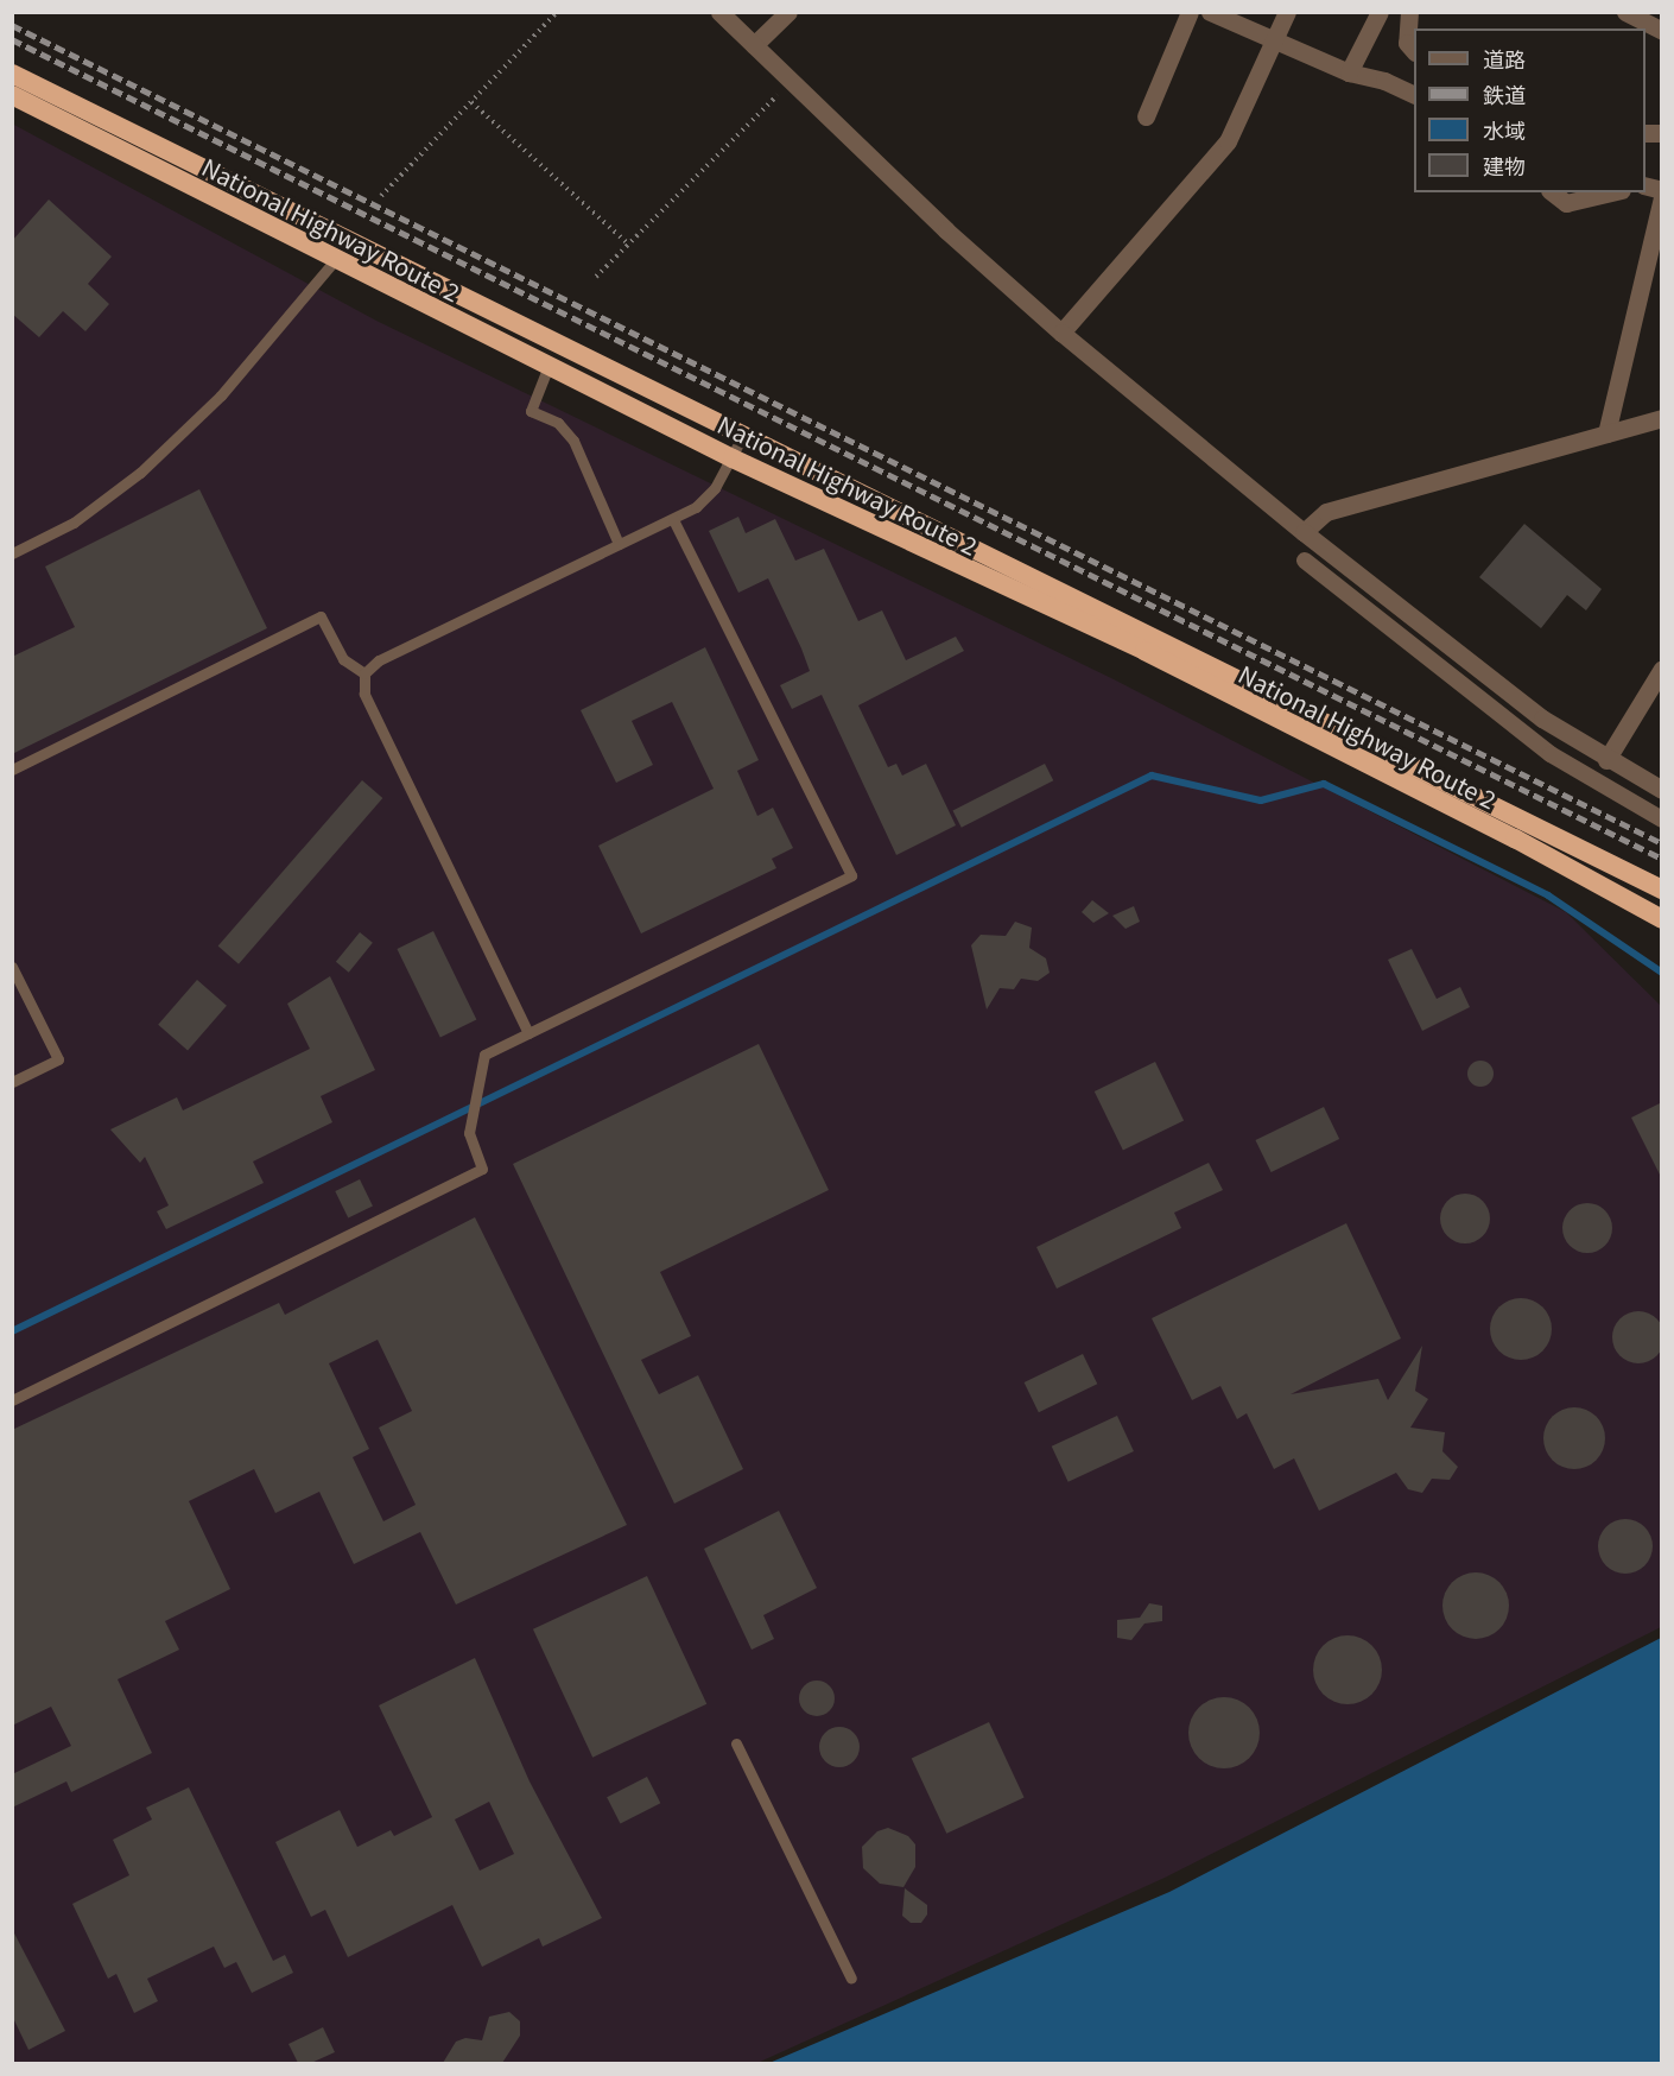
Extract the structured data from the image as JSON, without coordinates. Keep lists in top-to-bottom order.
{
  "streets": {
    "highway": ["National Highway Route 2"]
  },
  "legend": [
    "道路",
    "鉄道",
    "水域",
    "建物"
  ]
}
